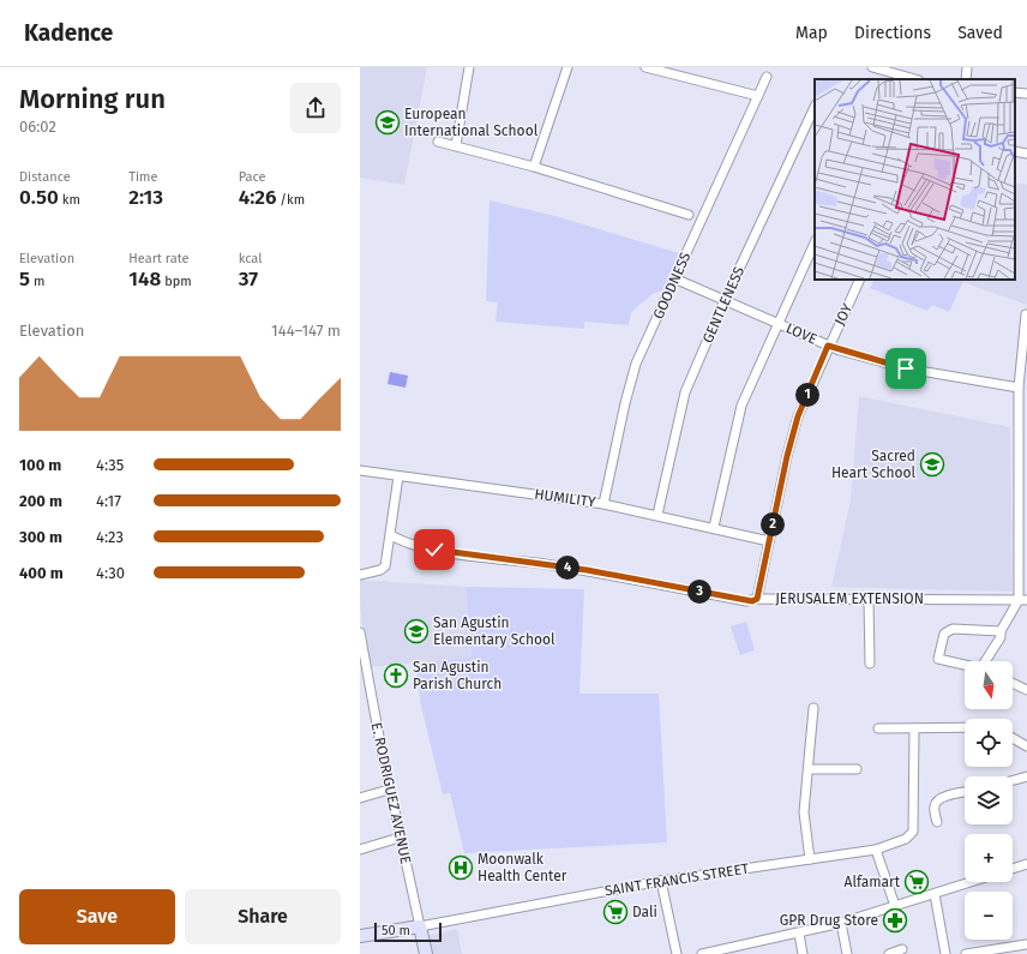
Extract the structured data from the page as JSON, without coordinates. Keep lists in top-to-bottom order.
{
  "streets": {
    "main road": ["E. RODRIGUEZ AVENUE"],
    "street": [
      "GOODNESS",
      "GENTLENESS",
      "JOY",
      "LOVE",
      "HUMILITY",
      "JERUSALEM EXTENSION",
      "SAINT FRANCIS STREET"
    ]
  },
  "crossings": [
    ["GOODNESS", "LOVE"],
    ["GOODNESS", "HUMILITY"],
    ["GENTLENESS", "LOVE"],
    ["GENTLENESS", "HUMILITY"],
    ["JOY", "LOVE"],
    ["JOY", "HUMILITY"],
    ["JOY", "JERUSALEM EXTENSION"],
    ["E. RODRIGUEZ AVENUE", "SAINT FRANCIS STREET"]
  ],
  "places": {
    "school or university": ["European International School", "Sacred Heart School", "San Agustin Elementary School"],
    "church": ["San Agustin Parish Church"],
    "hospital": ["Moonwalk Health Center"],
    "supermarket": ["Alfamart", "Dali"],
    "pharmacy": ["GPR Drug Store"]
  },
  "scale_bar": "50 m",
  "north": "bottom",
  "page": {
    "header": "Kadence",
    "nav": ["Map", "Directions", "Saved"],
    "heading": ["Morning run", "06:02"],
    "stats": [
      ["Distance", "0.50 km"],
      ["Time", "2:13"],
      ["Pace", "4:26 /km"],
      ["Elevation", "5 m"],
      ["Heart rate", "148 bpm"],
      ["kcal", "37"]
    ],
    "chart": ["Elevation", "144–147 m"],
    "pins": [
      "1",
      "2",
      "4",
      "3"
    ],
    "list": [
      {
        "name": "100 m",
        "note": "4:35"
      },
      {
        "name": "200 m",
        "note": "4:17"
      },
      {
        "name": "300 m",
        "note": "4:23"
      },
      {
        "name": "400 m",
        "note": "4:30"
      }
    ],
    "map_buttons": ["+", "−"],
    "buttons": ["Save", "Share"],
    "scale": "50 m"
  }
}
